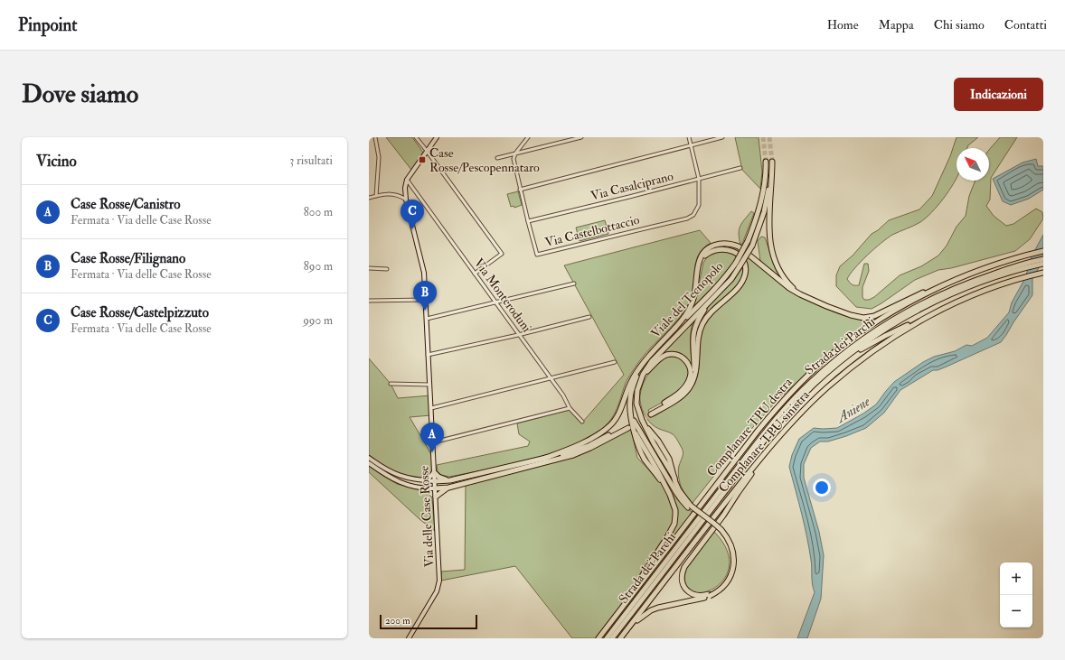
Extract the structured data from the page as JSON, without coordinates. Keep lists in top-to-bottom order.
{
  "streets": {
    "highway": [
      "Viale del Tecnopolo",
      "Strada dei Parchi",
      "Complanare TPU destra",
      "Complanare TPU sinistra"
    ],
    "street": [
      "Via Casalciprano",
      "Via Castelbottaccio",
      "Via Monteroduni",
      "Via delle Case Rosse"
    ]
  },
  "crossings": [
    ["Via Casalciprano", "Via Castelbottaccio"],
    ["Via Monteroduni", "Via delle Case Rosse"]
  ],
  "water": ["Aniene"],
  "places": {
    "transit": ["Case Rosse/Pescopennataro"]
  },
  "scale_bar": "200 m",
  "north": "top left",
  "page": {
    "header": "Pinpoint",
    "nav": [
      "Home",
      "Mappa",
      "Chi siamo",
      "Contatti"
    ],
    "buttons": "Indicazioni",
    "title": "Dove siamo",
    "heading": ["Vicino", "3 risultati"],
    "list": [
      {
        "mark": "A",
        "name": "Case Rosse/Canistro",
        "note": "Fermata · Via delle Case Rosse",
        "value": "800 m"
      },
      {
        "mark": "B",
        "name": "Case Rosse/Filignano",
        "note": "Fermata · Via delle Case Rosse",
        "value": "890 m"
      },
      {
        "mark": "C",
        "name": "Case Rosse/Castelpizzuto",
        "note": "Fermata · Via delle Case Rosse",
        "value": "990 m"
      }
    ],
    "pins": ["C", "B", "A"],
    "map_buttons": ["+", "−"],
    "scale": "200 m"
  }
}
